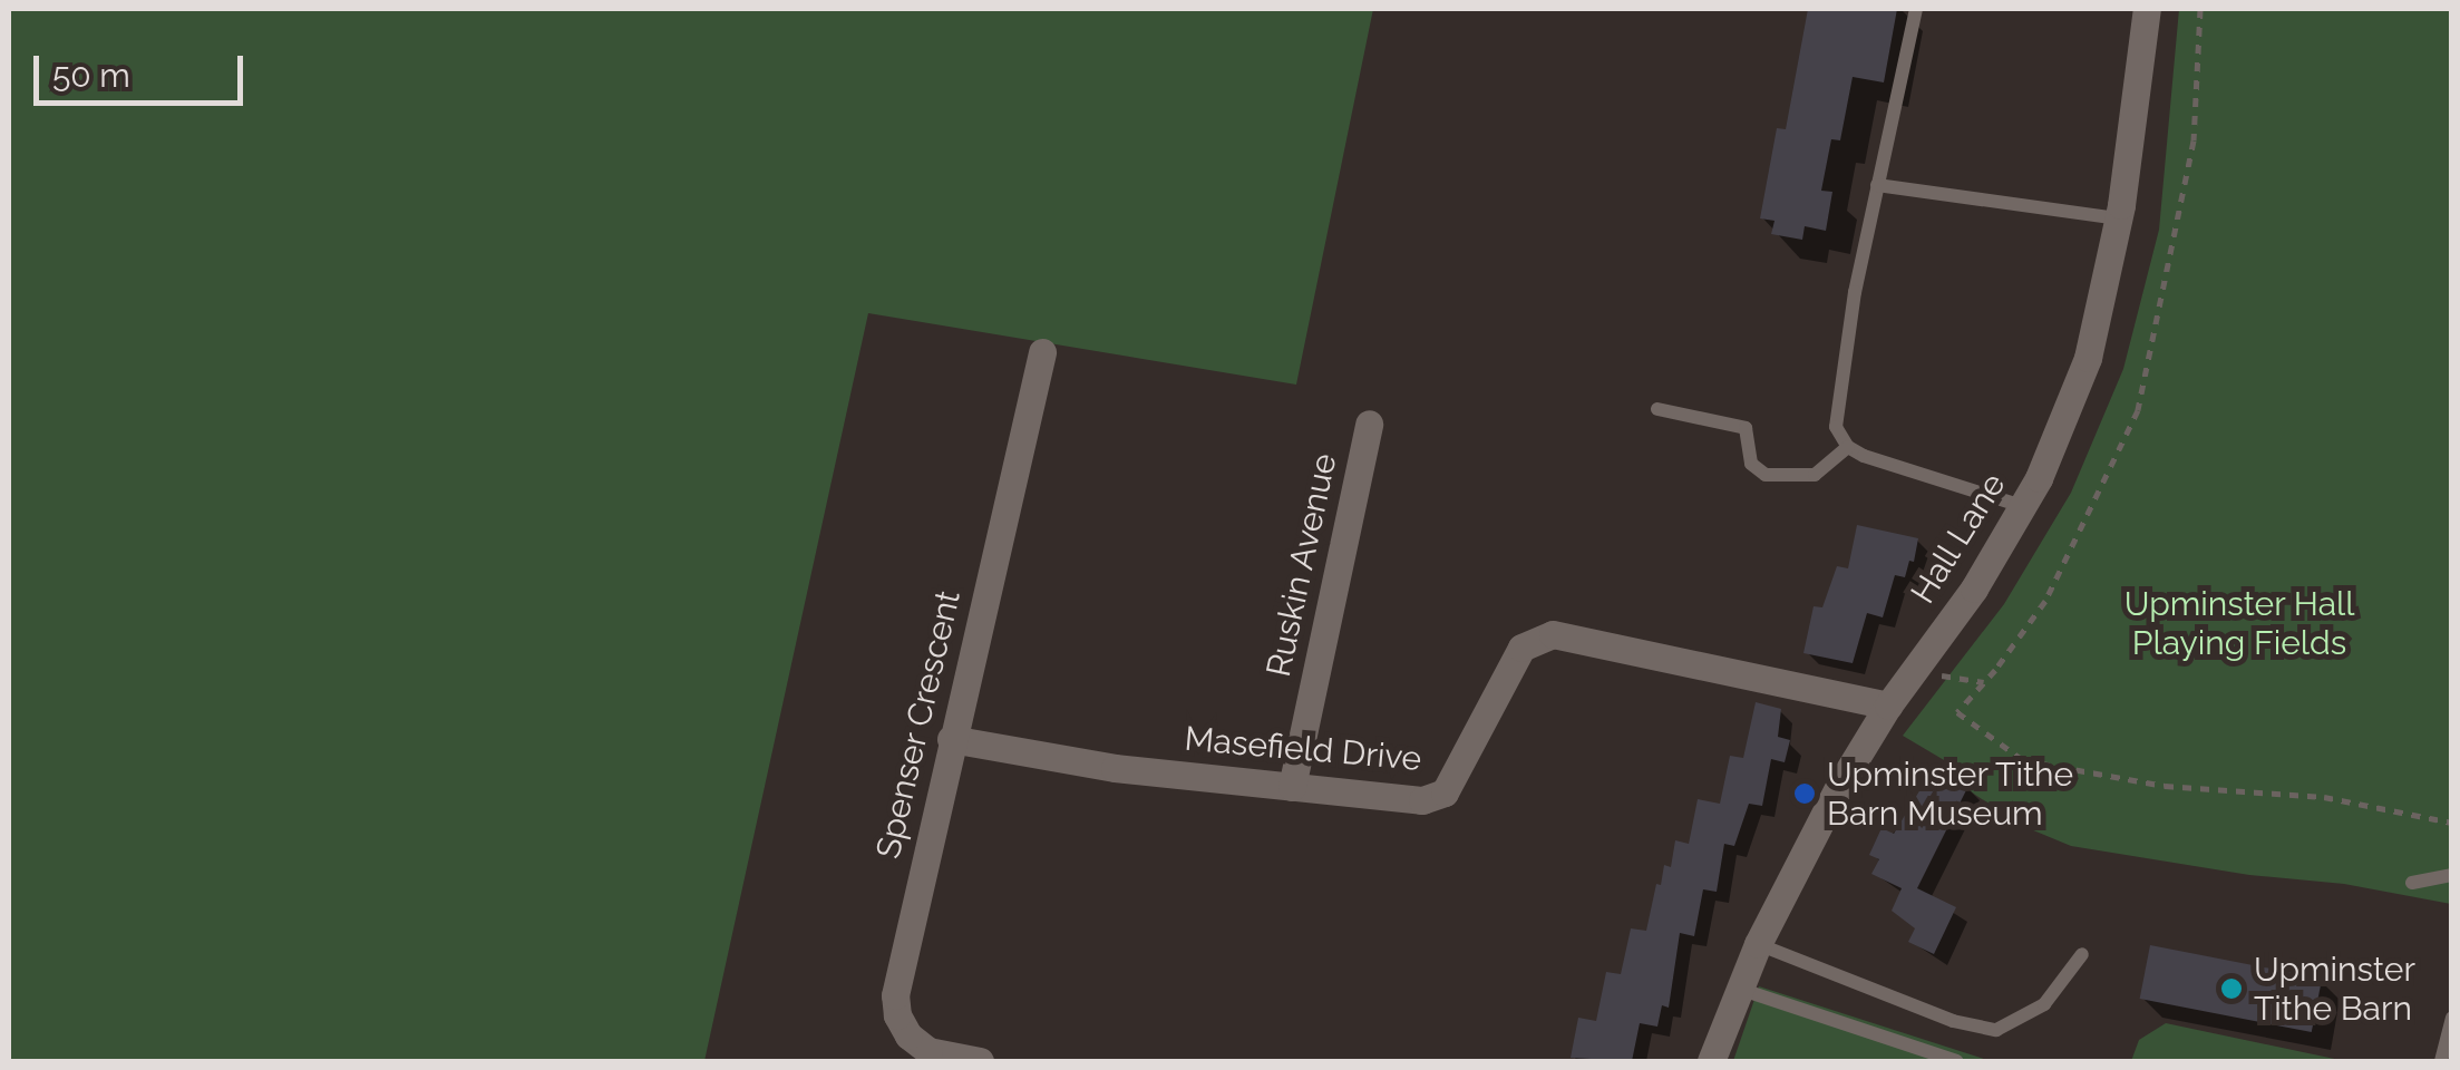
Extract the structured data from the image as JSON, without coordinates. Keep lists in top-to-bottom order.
{
  "streets": {
    "street": [
      "Hall Lane",
      "Ruskin Avenue",
      "Spenser Crescent",
      "Masefield Drive"
    ]
  },
  "crossings": [
    ["Hall Lane", "Masefield Drive"],
    ["Ruskin Avenue", "Masefield Drive"],
    ["Spenser Crescent", "Masefield Drive"]
  ],
  "parks": ["Upminster Hall Playing Fields"],
  "places": ["Upminster Tithe Barn Museum", "Upminster Tithe Barn"],
  "scale_bar": "50 m"
}
